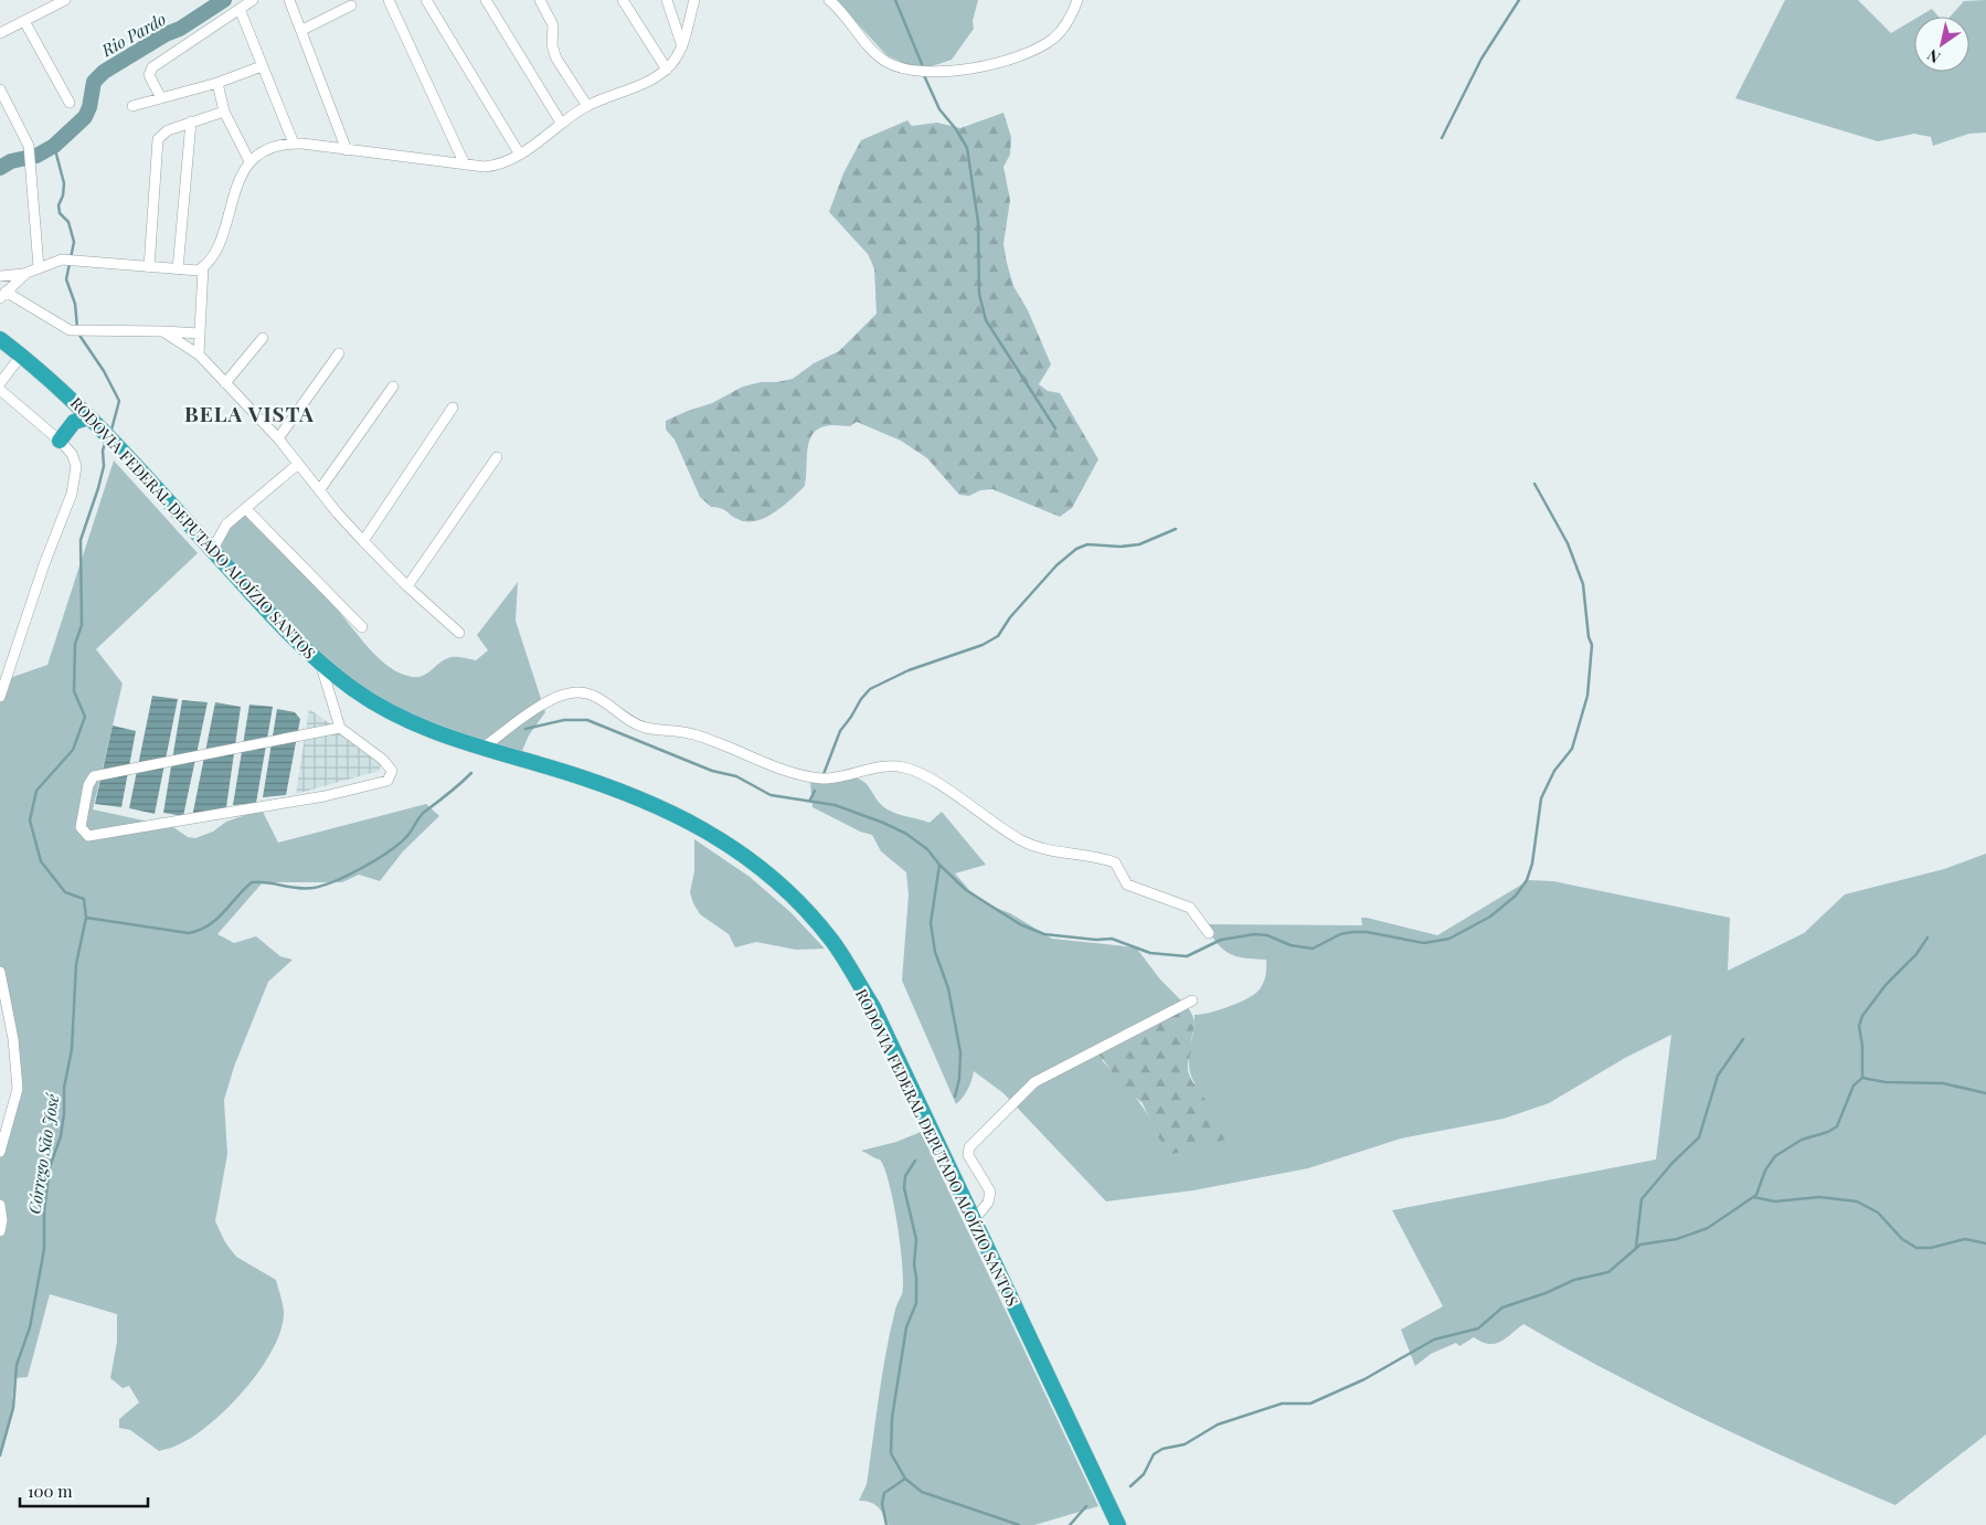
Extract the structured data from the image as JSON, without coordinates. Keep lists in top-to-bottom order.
{
  "streets": {
    "highway": ["RODOVIA FEDERAL DEPUTADO ALOÍZIO SANTOS"]
  },
  "districts": ["BELA VISTA"],
  "water": ["Rio Pardo", "Córrego São José"],
  "scale_bar": "100 m",
  "north": "bottom left"
}
